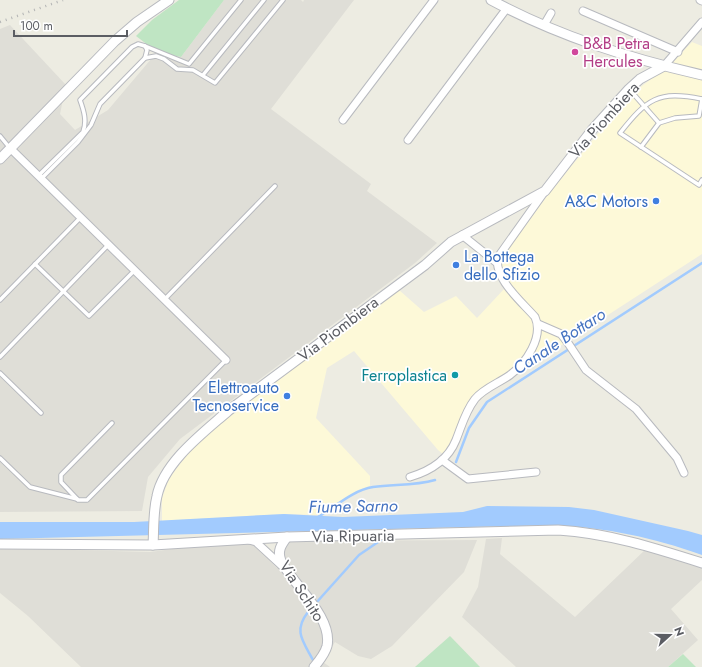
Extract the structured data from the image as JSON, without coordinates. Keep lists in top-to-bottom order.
{
  "streets": {
    "street": ["Via Piombiera", "Via Ripuaria", "Via Schito"]
  },
  "crossings": [
    ["Via Piombiera", "Via Ripuaria"],
    ["Via Ripuaria", "Via Schito"]
  ],
  "water": ["Canale Bottaro", "Fiume Sarno"],
  "places": [
    "B&B Petra Hercules",
    "A&C Motors",
    "La Bottega dello Sfizio",
    "Ferroplastica",
    "Elettroauto Tecnoservice"
  ],
  "scale_bar": "100 m",
  "north": "right"
}
